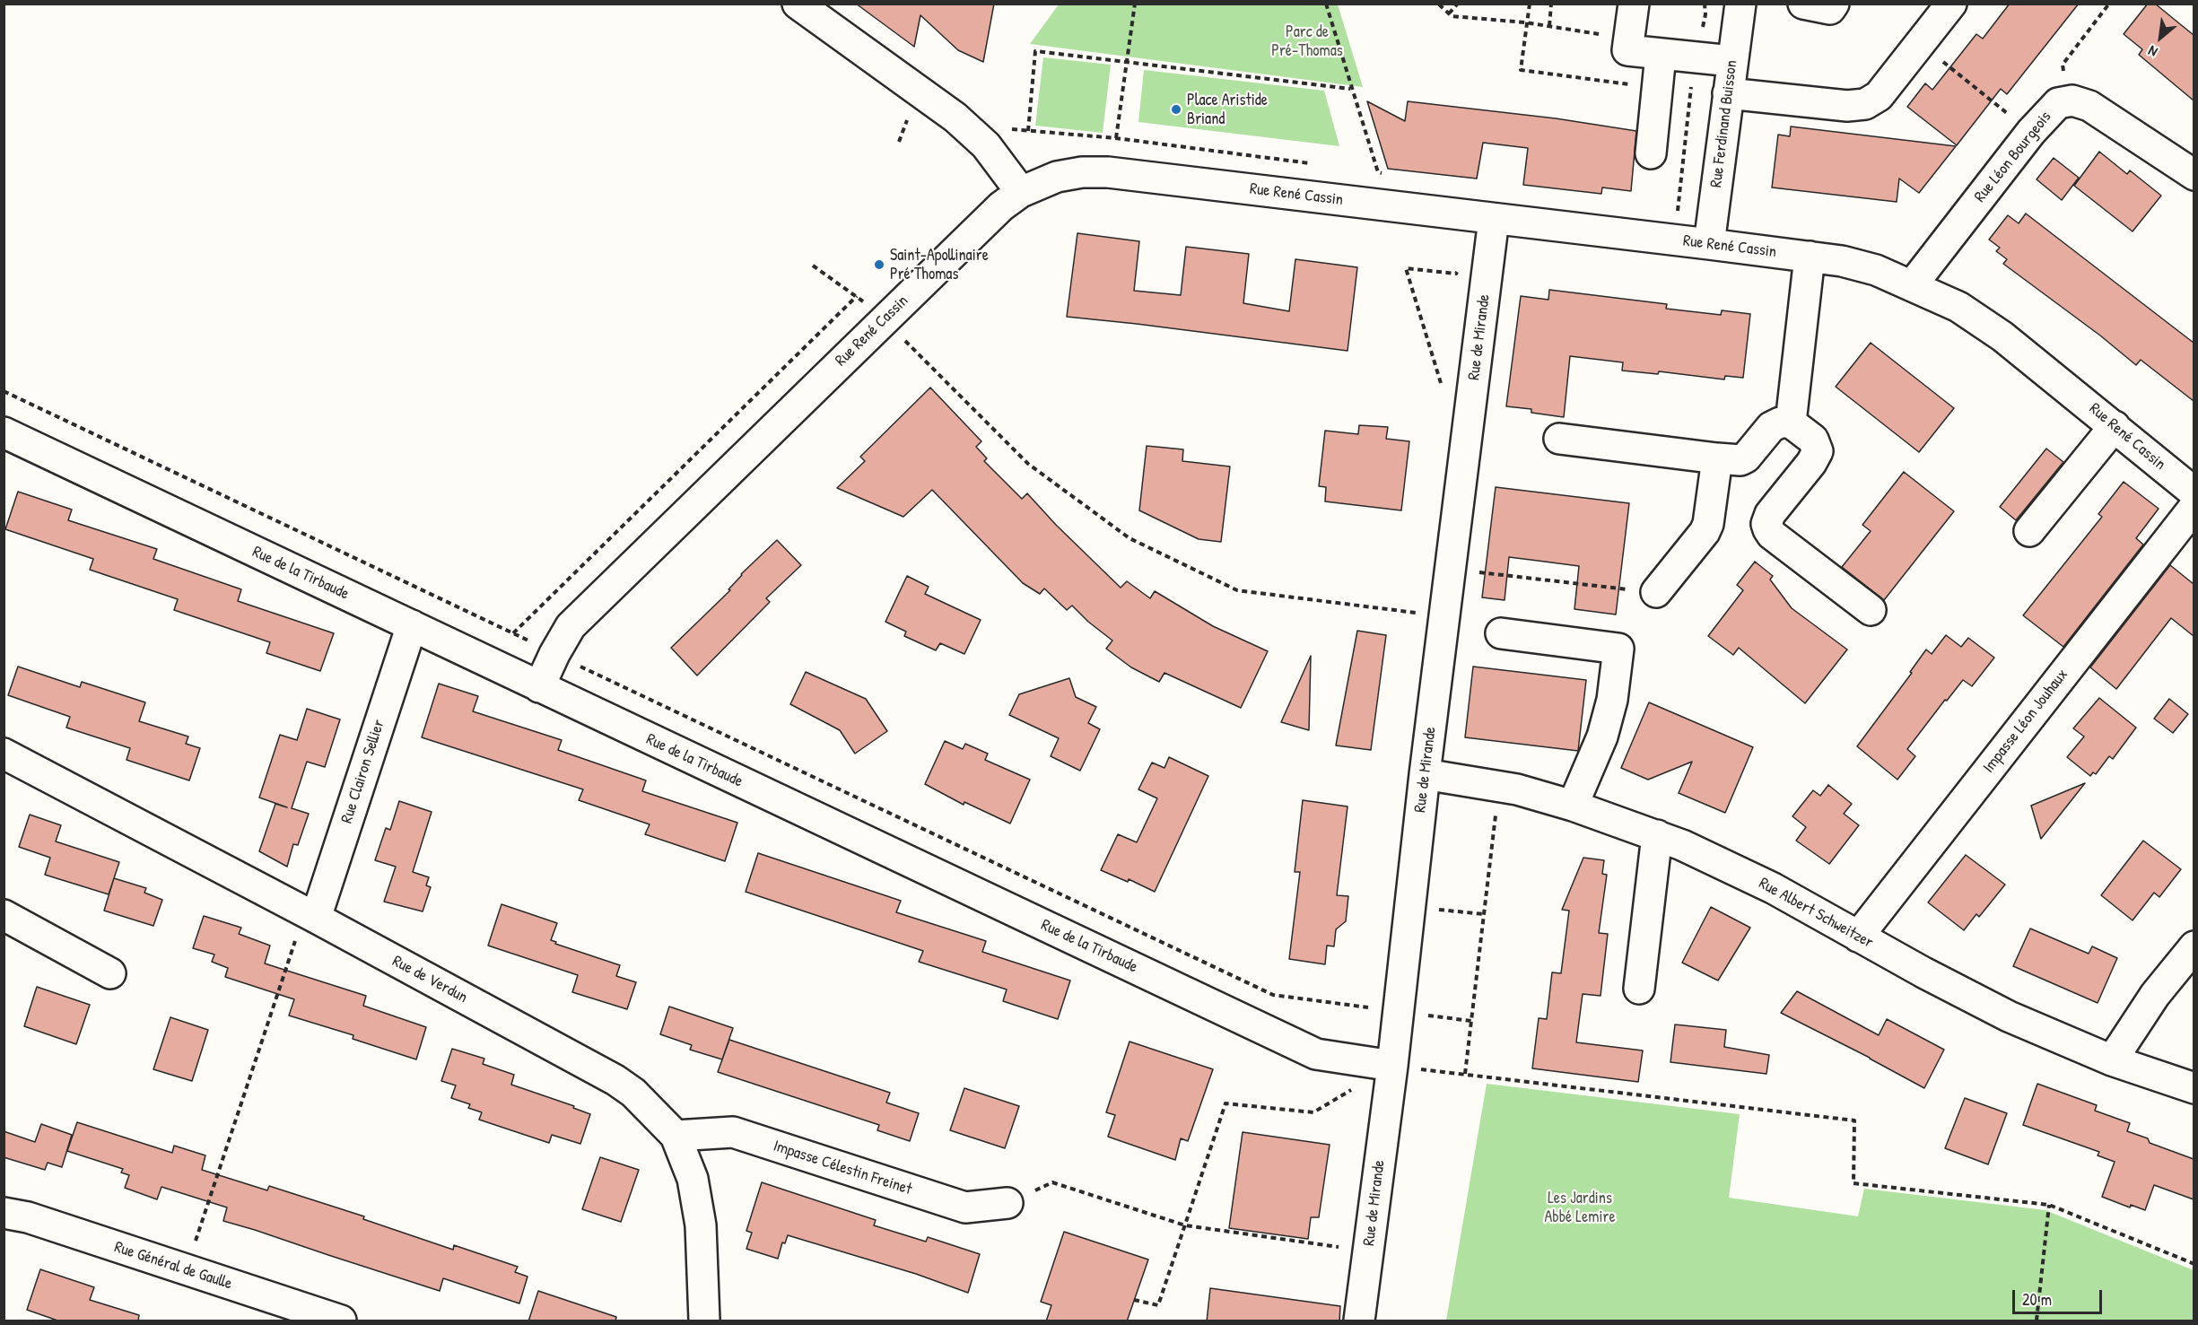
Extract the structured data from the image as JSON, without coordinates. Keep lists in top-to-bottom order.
{
  "streets": {
    "street": [
      "Rue Ferdinand Buisson",
      "Rue Léon Bourgeois",
      "Rue René Cassin",
      "Rue de Mirande",
      "Rue de la Tirbaude",
      "Impasse Léon Jouhaux",
      "Rue Clairon Sellier",
      "Rue Albert Schweitzer",
      "Rue de Verdun",
      "Impasse Célestin Freinet",
      "Rue Général de Gaulle"
    ]
  },
  "crossings": [
    ["Rue Ferdinand Buisson", "Rue René Cassin"],
    ["Rue Léon Bourgeois", "Rue René Cassin"],
    ["Rue René Cassin", "Rue de Mirande"],
    ["Rue René Cassin", "Rue de la Tirbaude"],
    ["Rue de Mirande", "Rue de la Tirbaude"],
    ["Rue de Mirande", "Rue Albert Schweitzer"],
    ["Rue de la Tirbaude", "Rue Clairon Sellier"],
    ["Impasse Léon Jouhaux", "Rue Albert Schweitzer"],
    ["Rue Clairon Sellier", "Rue de Verdun"],
    ["Rue de Verdun", "Impasse Célestin Freinet"]
  ],
  "parks": ["Parc de Pré-Thomas", "Les Jardins Abbé Lemire"],
  "places": ["Place Aristide Briand", "Saint-Apollinaire Pré Thomas"],
  "scale_bar": "20 m",
  "north": "bottom left"
}
